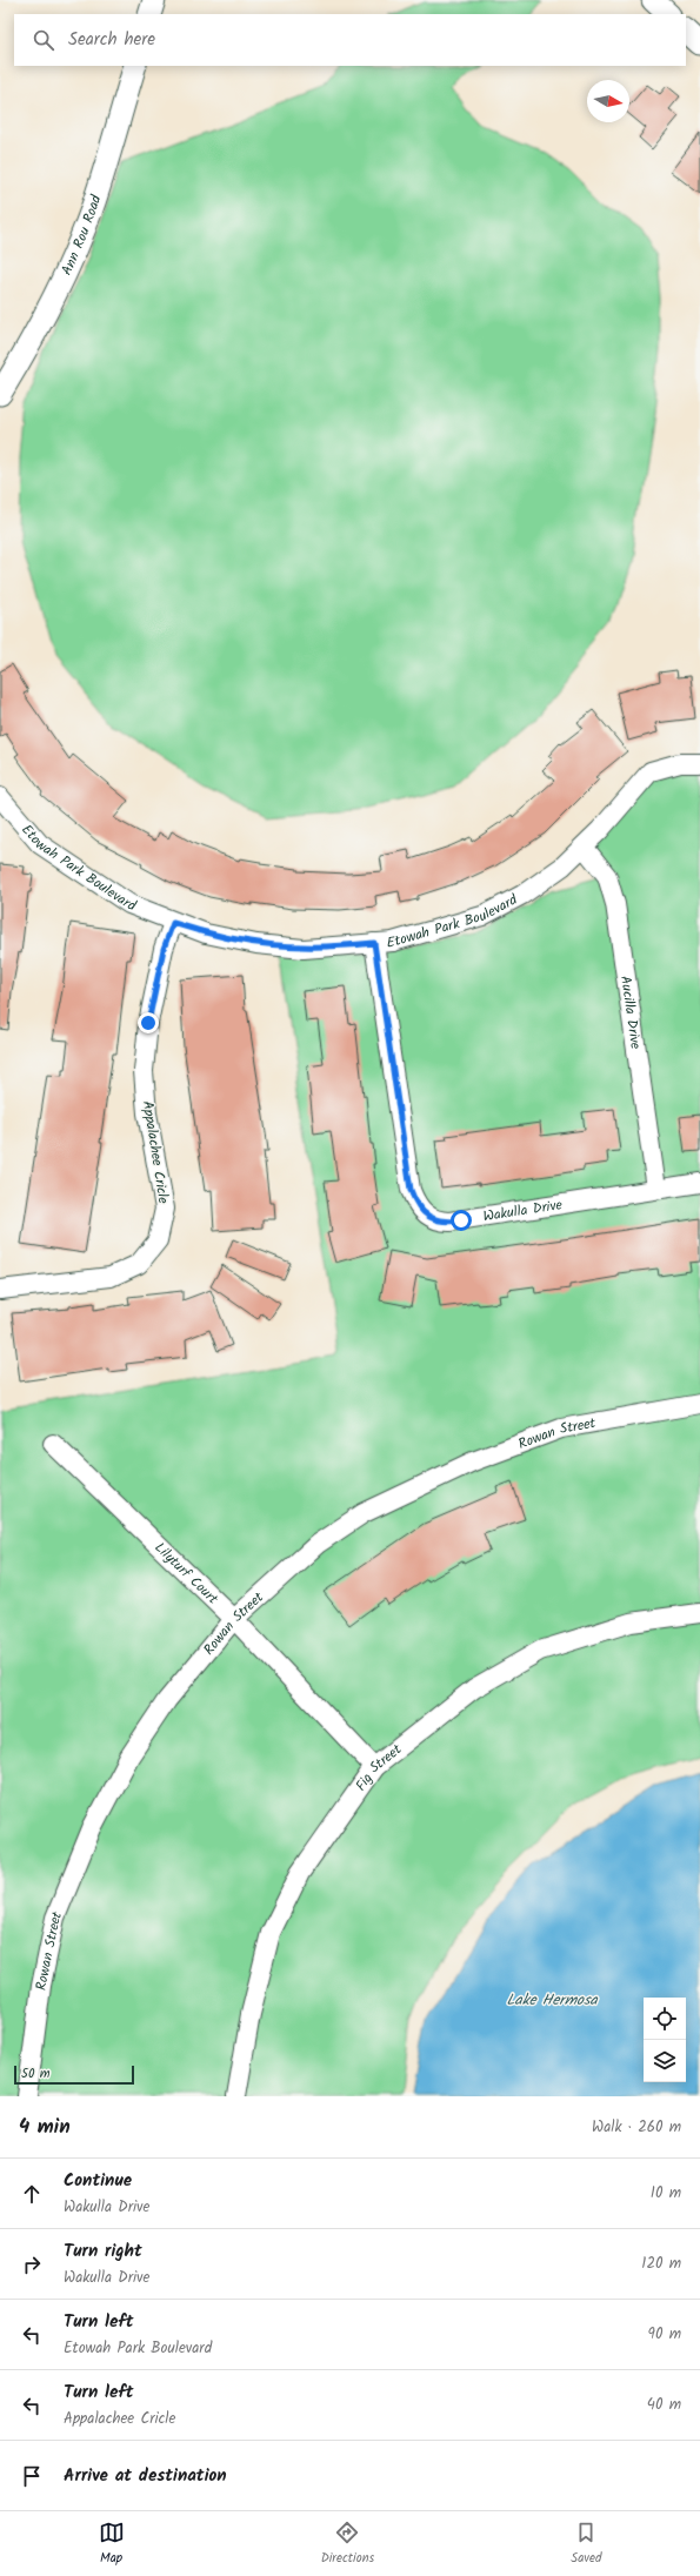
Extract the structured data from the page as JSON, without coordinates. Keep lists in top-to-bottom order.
{
  "streets": {
    "street": [
      "Ann Rou Road",
      "Etowah Park Boulevard",
      "Aucilla Drive",
      "Appalachee Cricle",
      "Wakulla Drive",
      "Rowan Street",
      "Lilyturf Court",
      "Fig Street"
    ]
  },
  "crossings": [
    ["Etowah Park Boulevard", "Aucilla Drive"],
    ["Etowah Park Boulevard", "Appalachee Cricle"],
    ["Etowah Park Boulevard", "Wakulla Drive"],
    ["Aucilla Drive", "Wakulla Drive"],
    ["Rowan Street", "Lilyturf Court"],
    ["Lilyturf Court", "Fig Street"]
  ],
  "water": ["Lake Hermosa"],
  "scale_bar": "50 m",
  "north": "right",
  "page": {
    "search": "Search here",
    "scale": "50 m",
    "heading": ["4 min", "Walk · 260 m"],
    "list": [
      ["Continue", "Wakulla Drive", "10 m"],
      ["Turn right", "Wakulla Drive", "120 m"],
      ["Turn left", "Etowah Park Boulevard", "90 m"],
      ["Turn left", "Appalachee Cricle", "40 m"],
      "Arrive at destination"
    ],
    "nav": ["Map", "Directions", "Saved"]
  }
}
